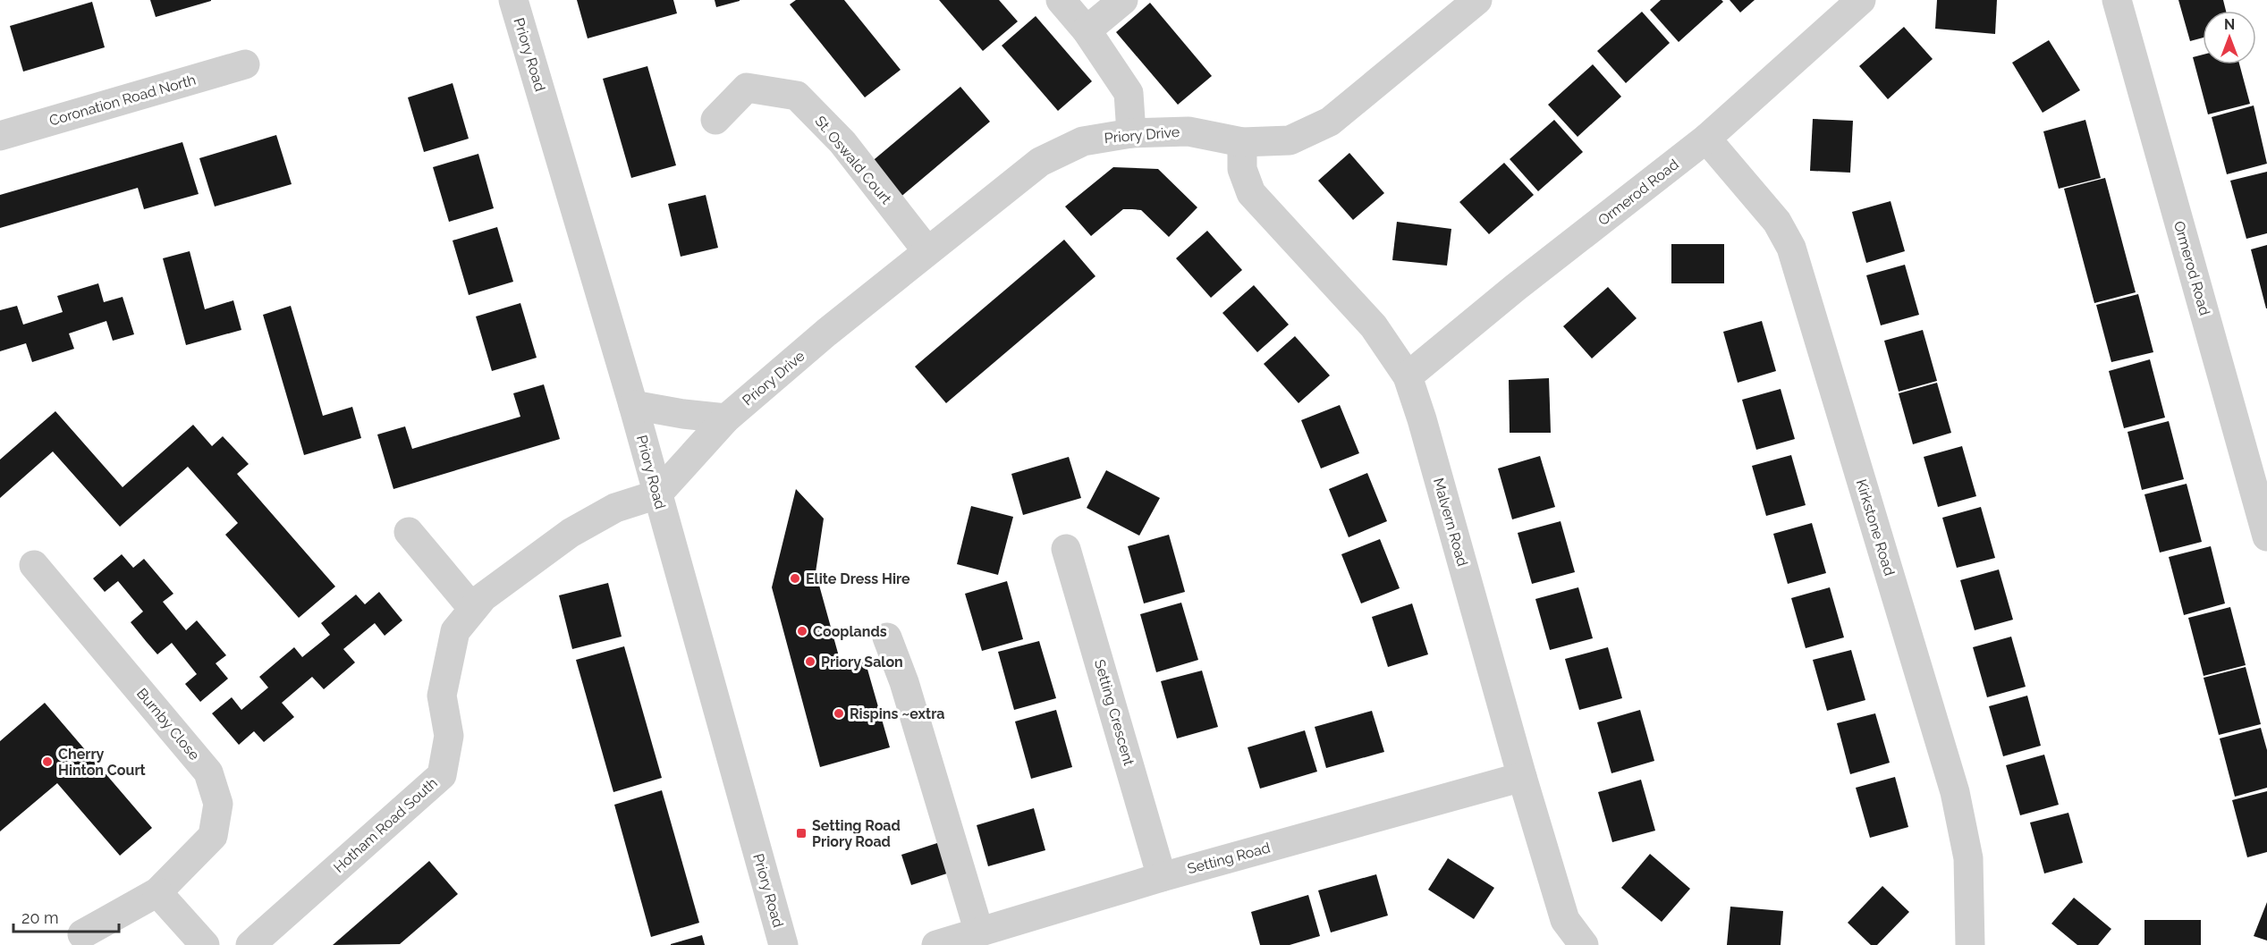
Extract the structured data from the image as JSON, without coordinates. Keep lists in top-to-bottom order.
{
  "streets": {
    "street": [
      "Priory Road",
      "Coronation Road North",
      "Priory Drive",
      "St. Oswald Court",
      "Ormerod Road",
      "Malvern Road",
      "Kirkstone Road",
      "Setting Crescent",
      "Burnby Close",
      "Hotham Road South",
      "Setting Road"
    ]
  },
  "crossings": [
    ["Priory Road", "Priory Drive"],
    ["Priory Road", "Hotham Road South"],
    ["Priory Drive", "St. Oswald Court"],
    ["Priory Drive", "Malvern Road"],
    ["Priory Drive", "Hotham Road South"],
    ["Ormerod Road", "Malvern Road"],
    ["Ormerod Road", "Kirkstone Road"],
    ["Malvern Road", "Setting Road"],
    ["Setting Crescent", "Setting Road"]
  ],
  "places": {
    "other": [
      "Elite Dress Hire",
      "Cooplands",
      "Priory Salon",
      "Rispins ~extra",
      "Cherry Hinton Court"
    ],
    "transit": ["Setting Road Priory Road"]
  },
  "scale_bar": "20 m",
  "north": "top"
}
